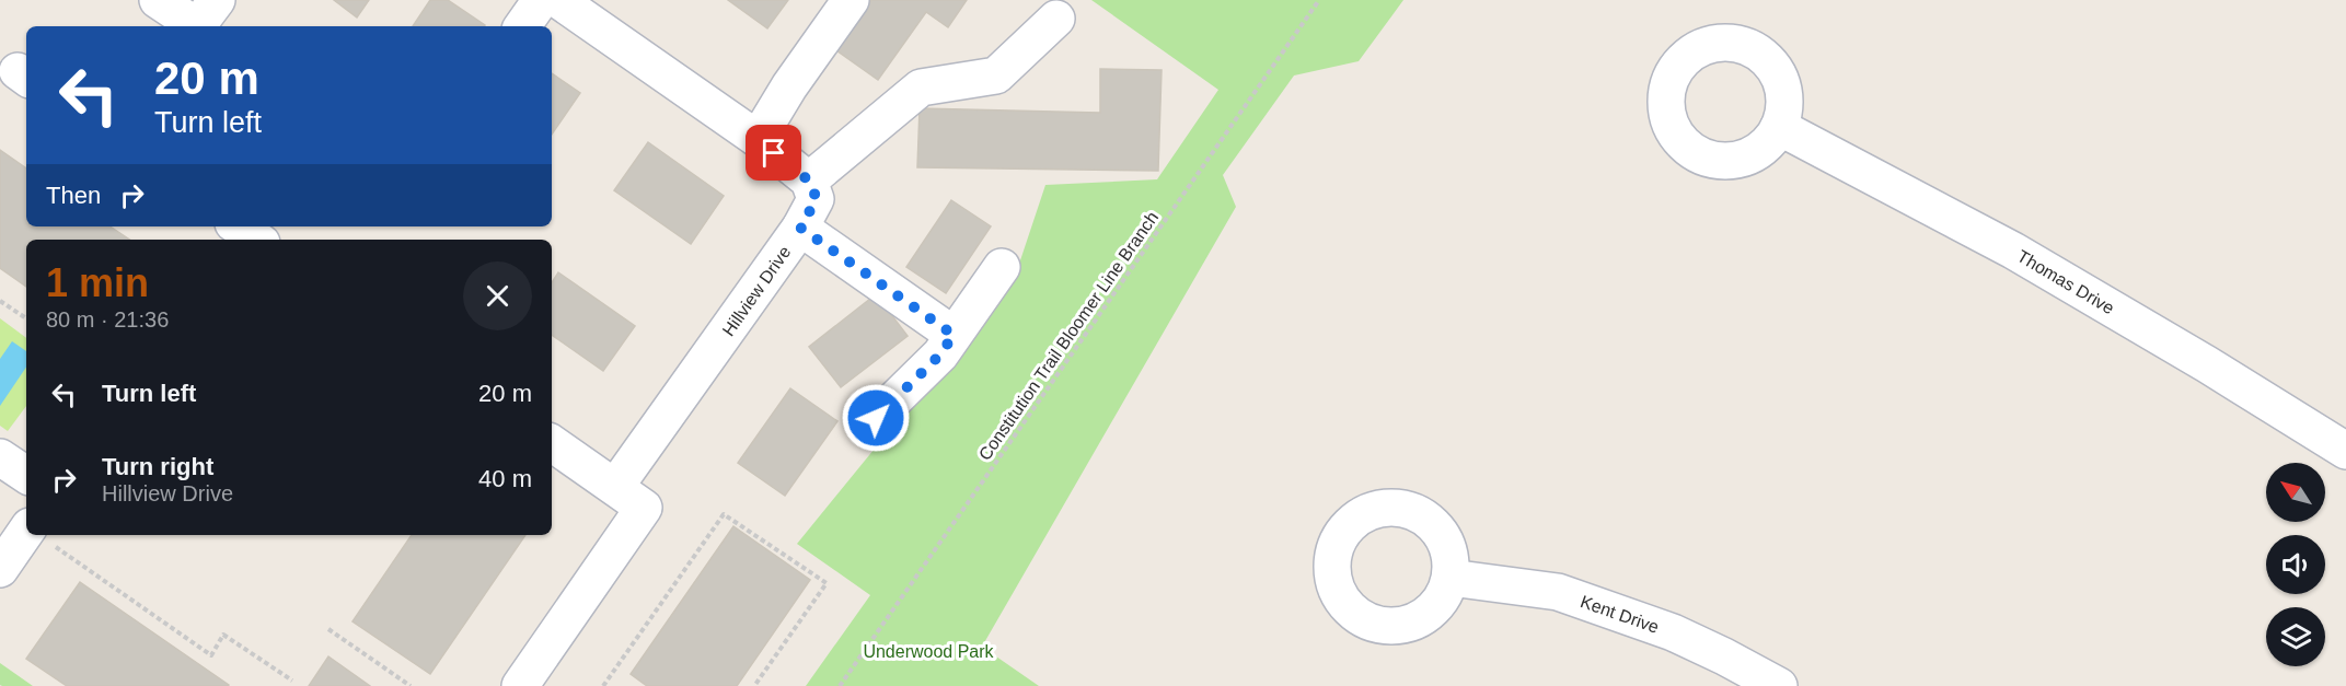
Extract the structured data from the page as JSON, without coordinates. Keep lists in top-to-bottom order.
{
  "streets": {
    "street": ["Thomas Drive", "Hillview Drive", "Kent Drive"],
    "path": ["Constitution Trail Bloomer Line Branch"]
  },
  "parks": ["Underwood Park"],
  "north": "top left",
  "page": {
    "turn": ["20 m", "Turn left"],
    "then": "Then",
    "heading": ["1 min", "80 m · 21:36"],
    "list": [
      {
        "name": "Turn left",
        "value": "20 m"
      },
      {
        "name": "Turn right",
        "note": "Hillview Drive",
        "value": "40 m"
      }
    ]
  }
}
